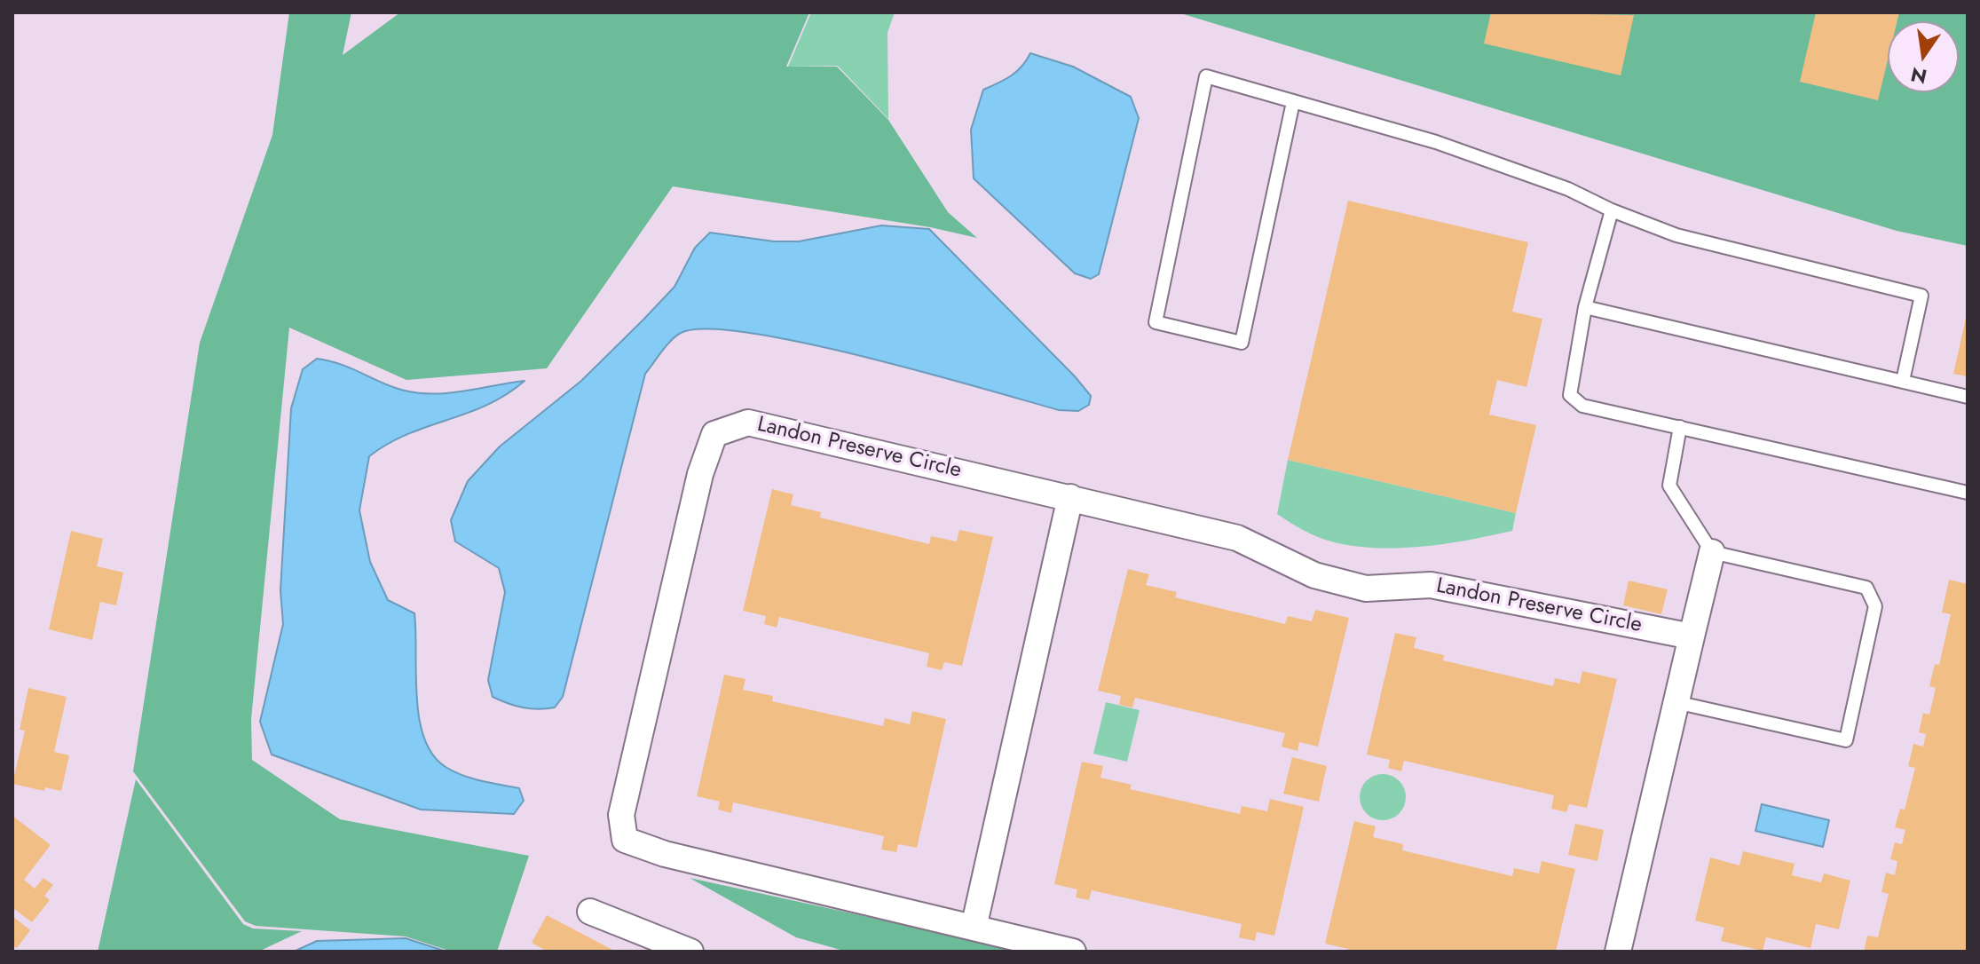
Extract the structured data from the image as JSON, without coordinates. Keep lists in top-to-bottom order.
{
  "streets": {
    "street": ["Landon Preserve Circle"]
  },
  "north": "bottom"
}
